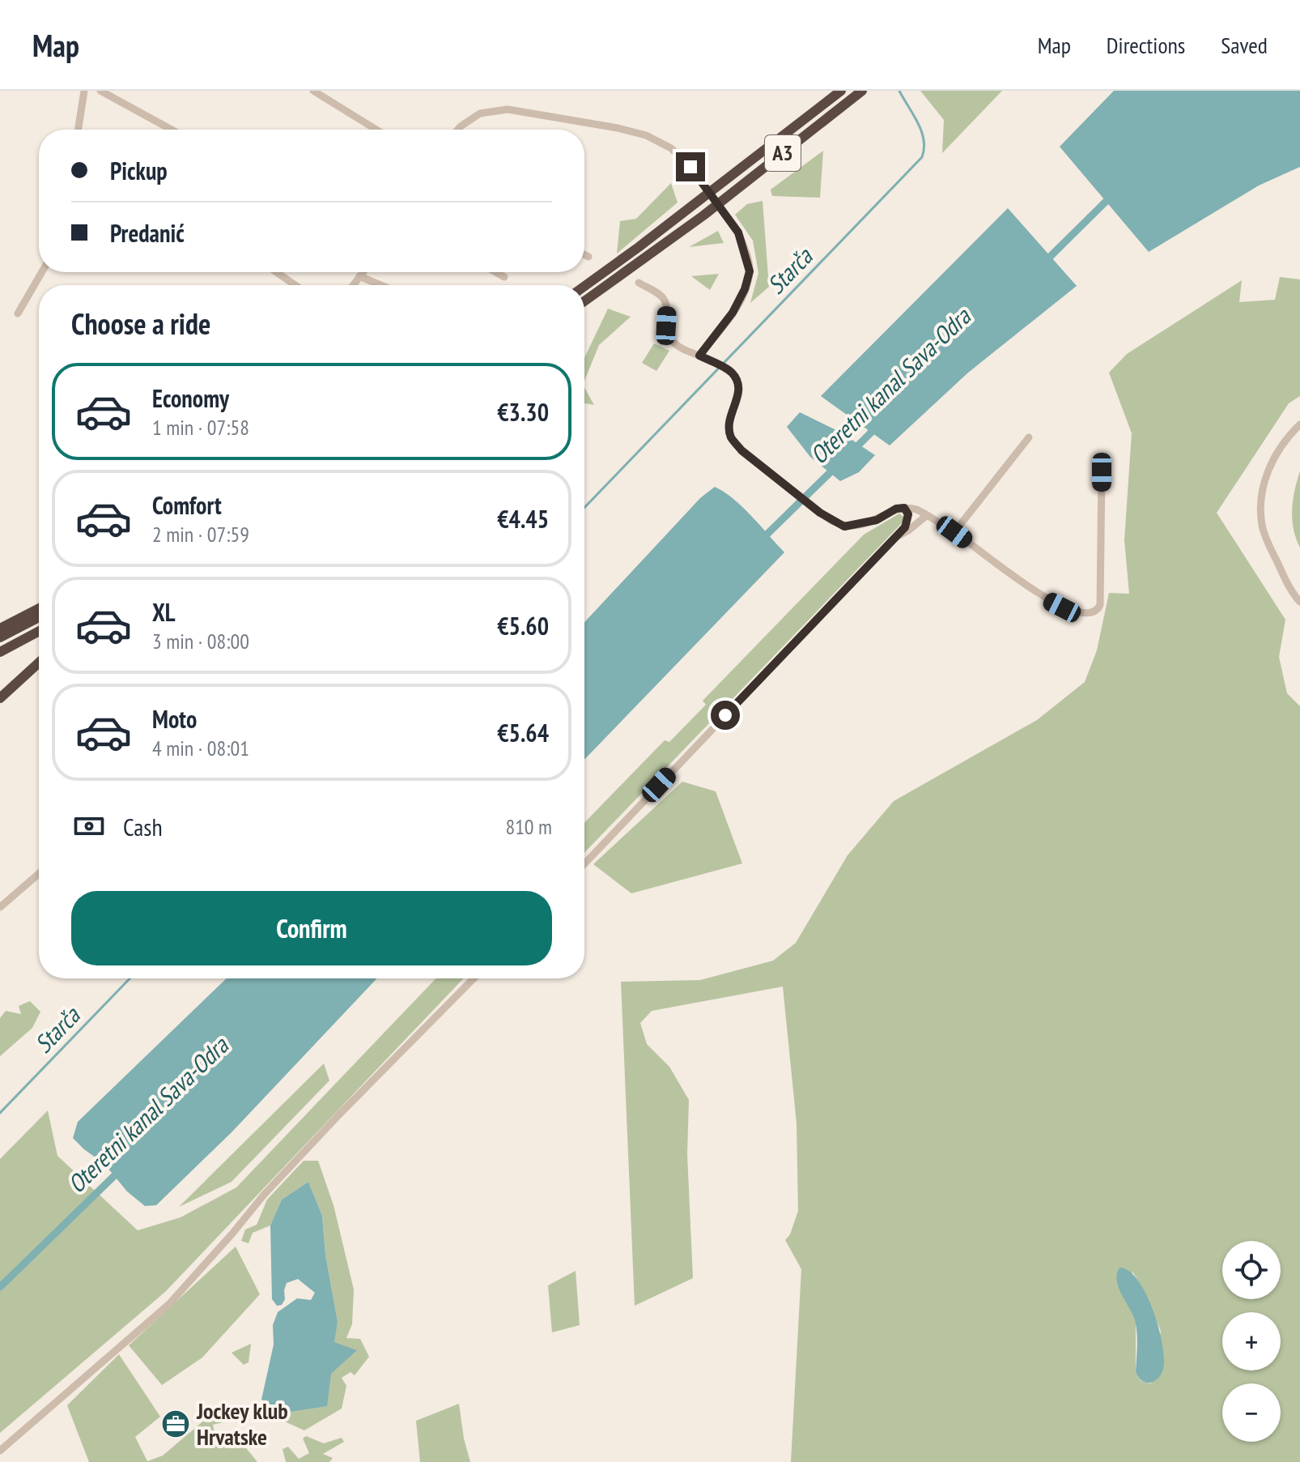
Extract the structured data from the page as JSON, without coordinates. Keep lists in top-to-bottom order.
{
  "streets": {
    "highway": ["A3"]
  },
  "water": ["Starča", "Oteretni kanal Sava-Odra"],
  "places": {
    "office": ["Jockey klub Hrvatske"]
  },
  "page": {
    "header": "Map",
    "nav": ["Map", "Directions", "Saved"],
    "banner": ["Pickup", "Predanić"],
    "heading": "Choose a ride",
    "list": [
      {
        "name": "Economy",
        "note": "1 min · 07:58",
        "value": "€3.30"
      },
      {
        "name": "Comfort",
        "note": "2 min · 07:59",
        "value": "€4.45"
      },
      {
        "name": "XL",
        "note": "3 min · 08:00",
        "value": "€5.60"
      },
      {
        "name": "Moto",
        "note": "4 min · 08:01",
        "value": "€5.64"
      }
    ],
    "pay": ["Cash", "810 m"],
    "buttons": "Confirm",
    "map_buttons": ["+", "−"]
  }
}
